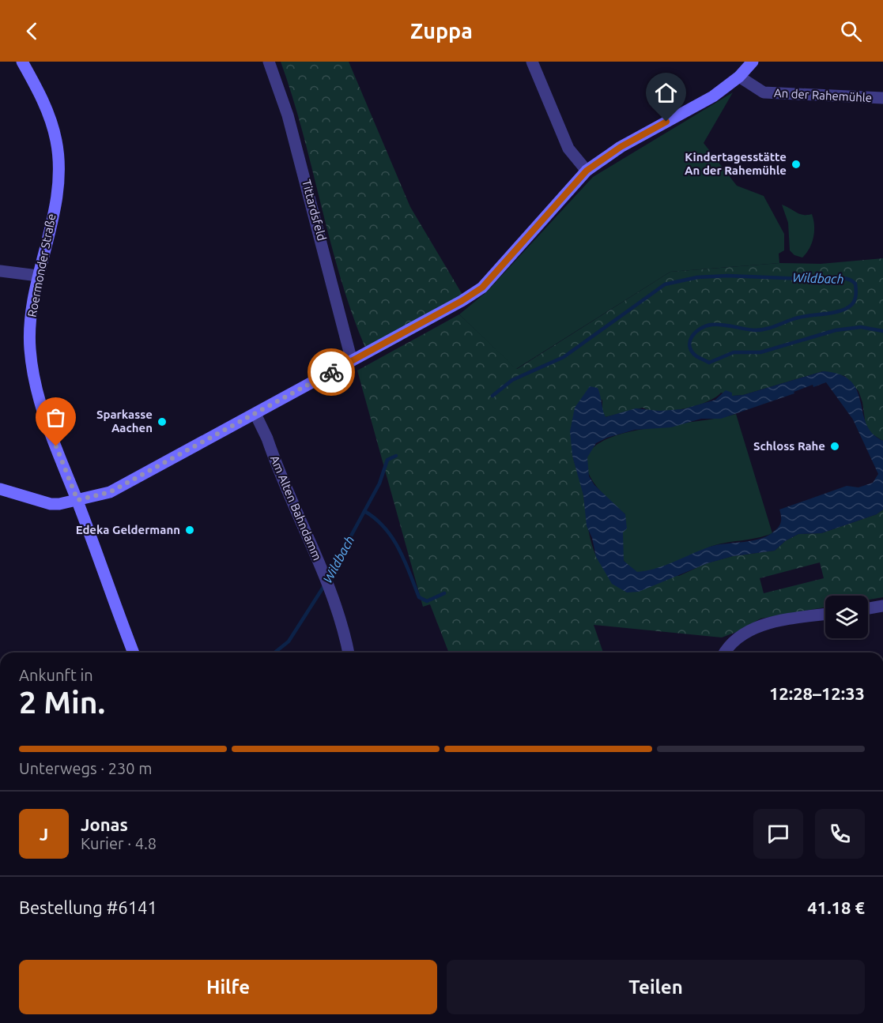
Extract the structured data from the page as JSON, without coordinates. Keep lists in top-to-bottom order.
{
  "streets": {
    "street": [
      "An der Rahemühle",
      "Tittardsfeld",
      "Roermonder Straße",
      "Am Alten Bahndamm"
    ]
  },
  "water": ["Wildbach"],
  "places": [
    "Kindertagesstätte An der Rahemühle",
    "Sparkasse Aachen",
    "Schloss Rahe",
    "Edeka Geldermann"
  ],
  "page": {
    "header": "Zuppa",
    "heading": ["2 Min.", "Ankunft in", "12:28–12:33"],
    "panel": [
      "Jonas",
      "Kurier · 4.8",
      "Bestellung #6141",
      "41.18 €"
    ],
    "bar": "Unterwegs · 230 m",
    "round": "J",
    "buttons": ["Hilfe", "Teilen"]
  }
}
